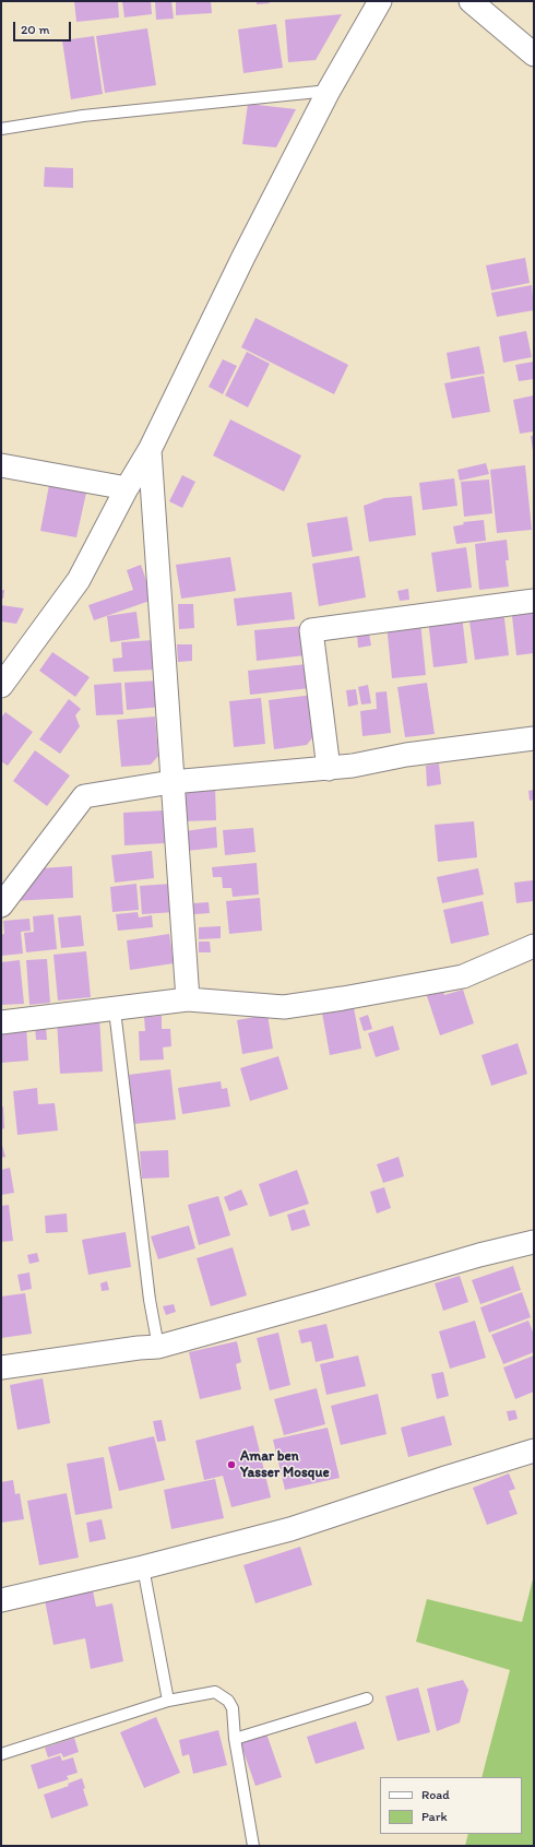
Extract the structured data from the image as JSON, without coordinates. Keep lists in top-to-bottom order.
{
  "places": ["Amar ben Yasser Mosque"],
  "legend": ["Road", "Park"],
  "scale_bar": "20 m"
}
